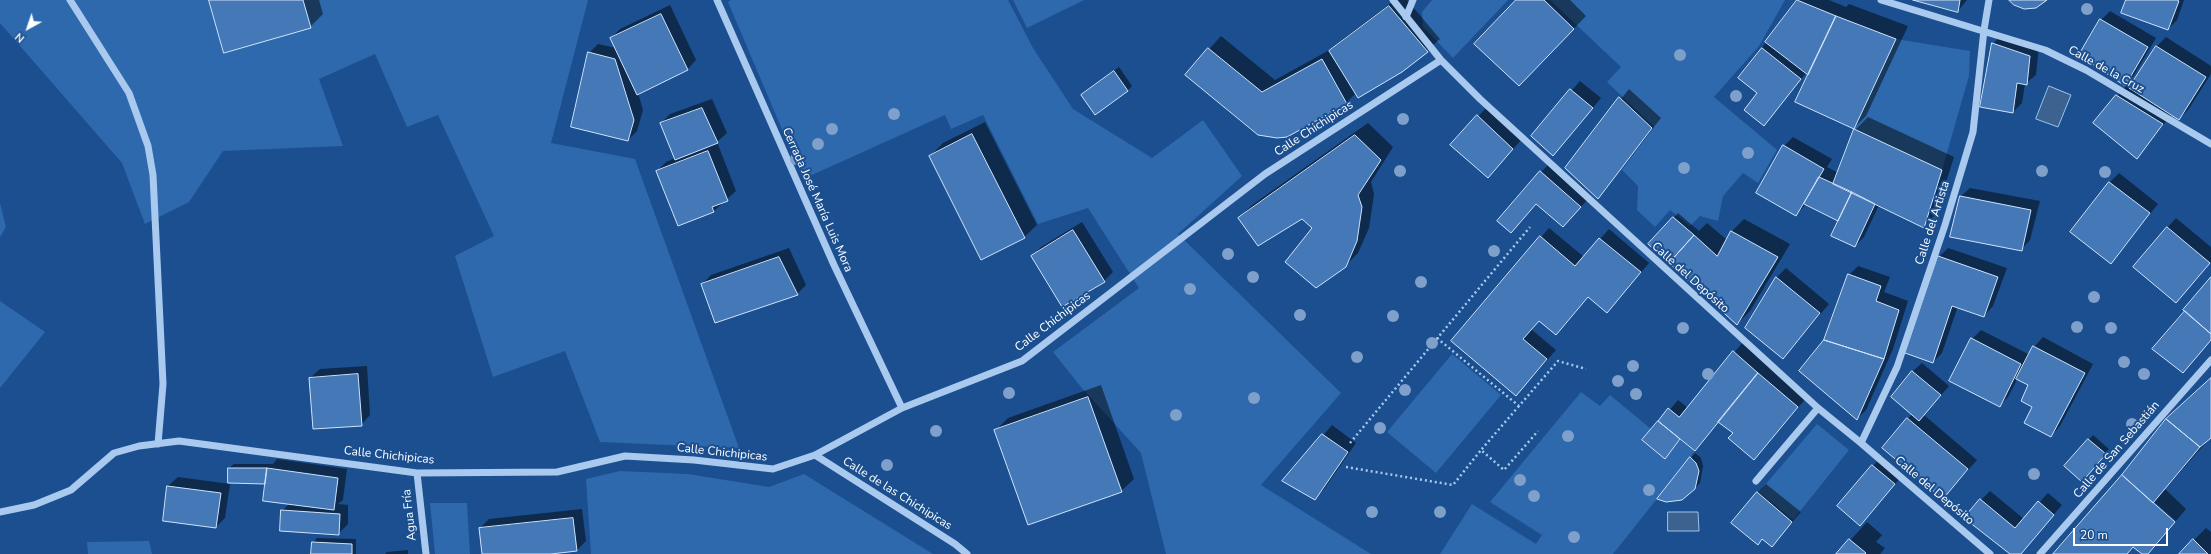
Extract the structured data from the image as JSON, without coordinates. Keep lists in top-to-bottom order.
{
  "streets": {
    "street": [
      "Calle de la Cruz",
      "Calle Chichipicas",
      "Cerrada José María Luis Mora",
      "Calle del Artista",
      "Calle del Depósito",
      "Calle de San Sebastián",
      "Calle de las Chichipicas",
      "Agua Fría"
    ]
  },
  "crossings": [
    ["Calle de la Cruz", "Calle del Artista"],
    ["Calle Chichipicas", "Cerrada José María Luis Mora"],
    ["Calle Chichipicas", "Calle del Depósito"],
    ["Calle Chichipicas", "Calle de las Chichipicas"],
    ["Calle Chichipicas", "Agua Fría"],
    ["Calle del Artista", "Calle del Depósito"]
  ],
  "scale_bar": "20 m",
  "north": "bottom left"
}
